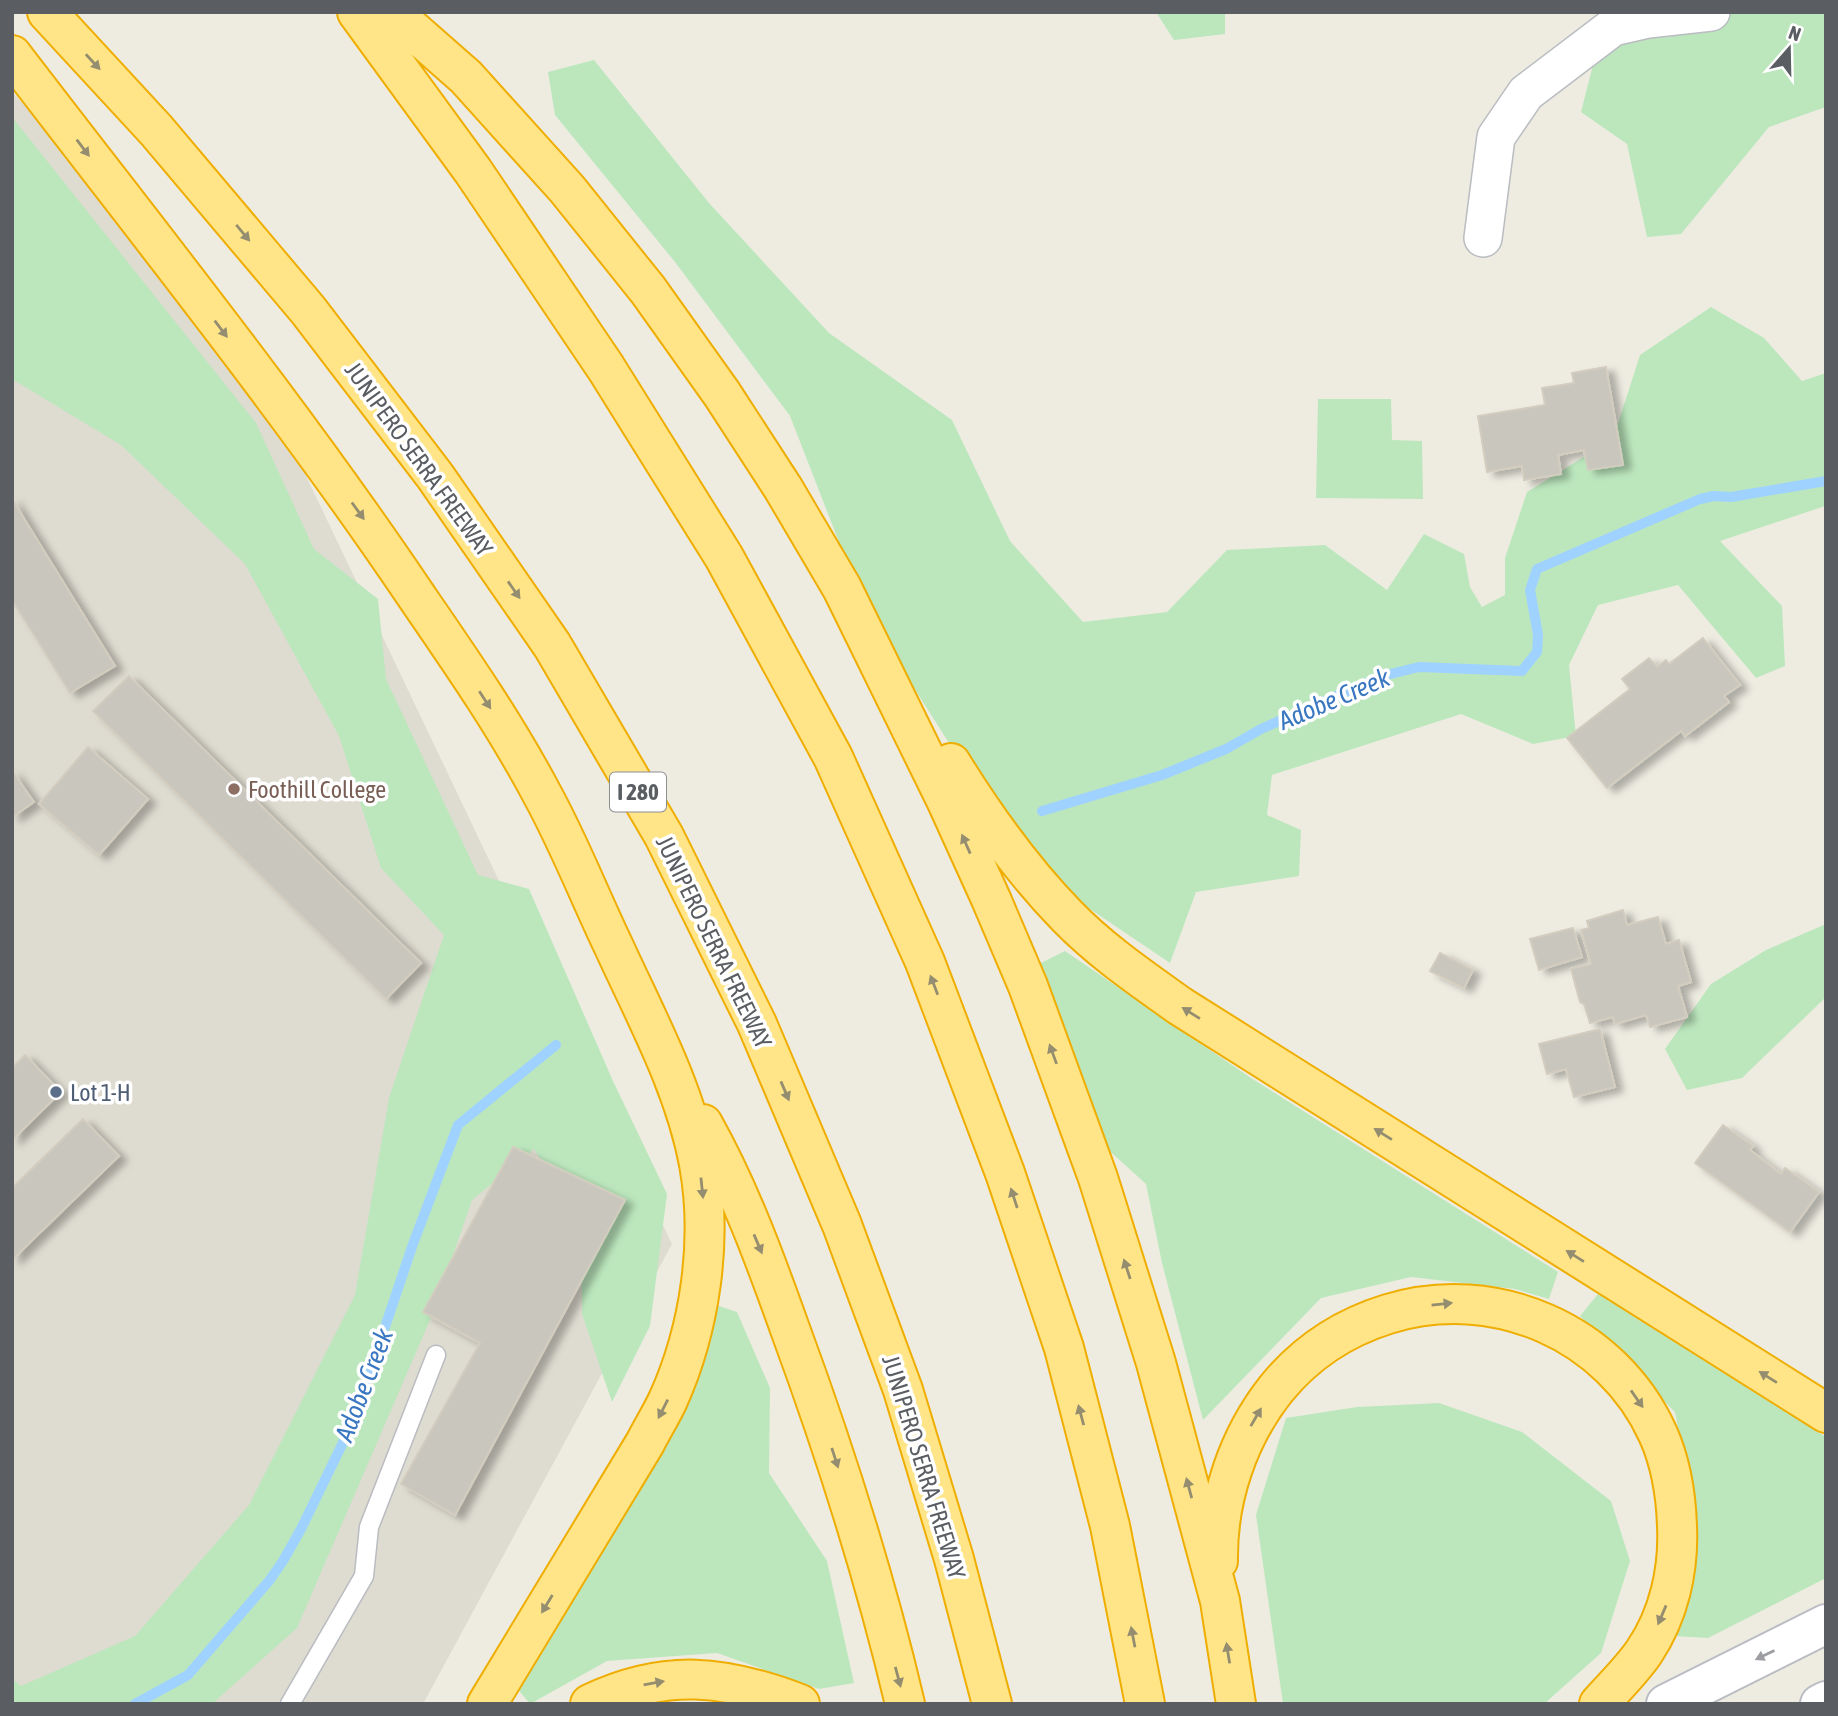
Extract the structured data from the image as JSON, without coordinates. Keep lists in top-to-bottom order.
{
  "streets": {
    "highway": ["JUNIPERO SERRA FREEWAY", "I 280"]
  },
  "water": ["Adobe Creek"],
  "places": ["Foothill College", "Lot 1-H"],
  "north": "top"
}
